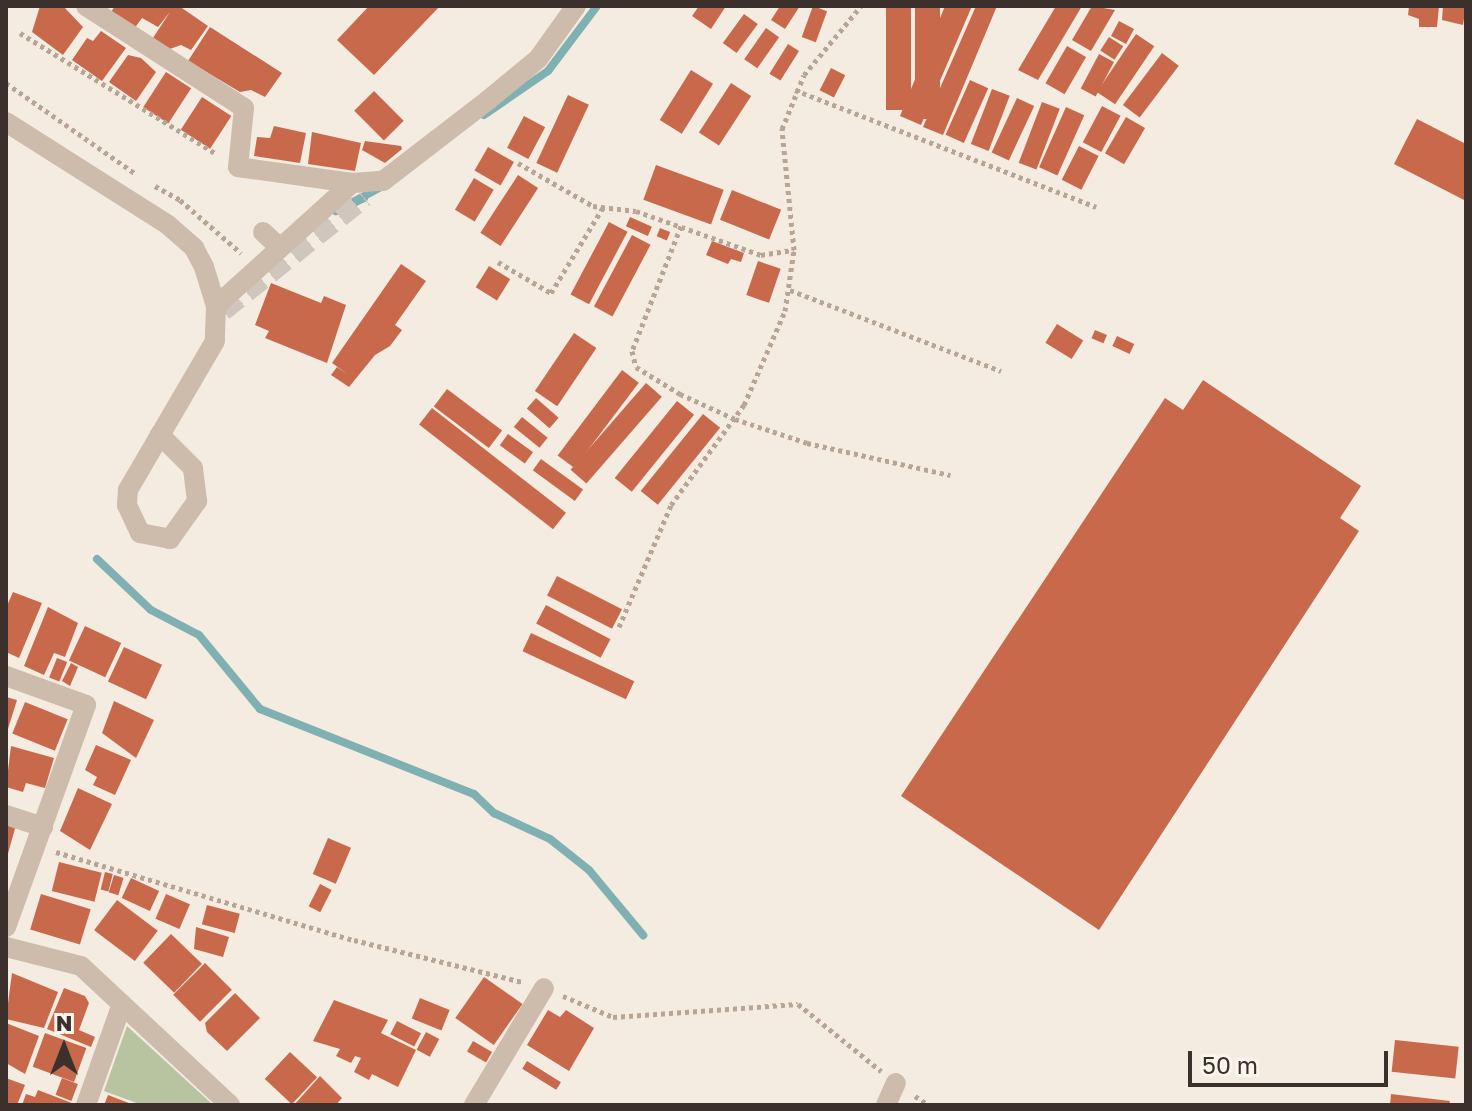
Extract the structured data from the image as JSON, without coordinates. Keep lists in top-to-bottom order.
{
  "scale_bar": "50 m",
  "north": "top"
}
